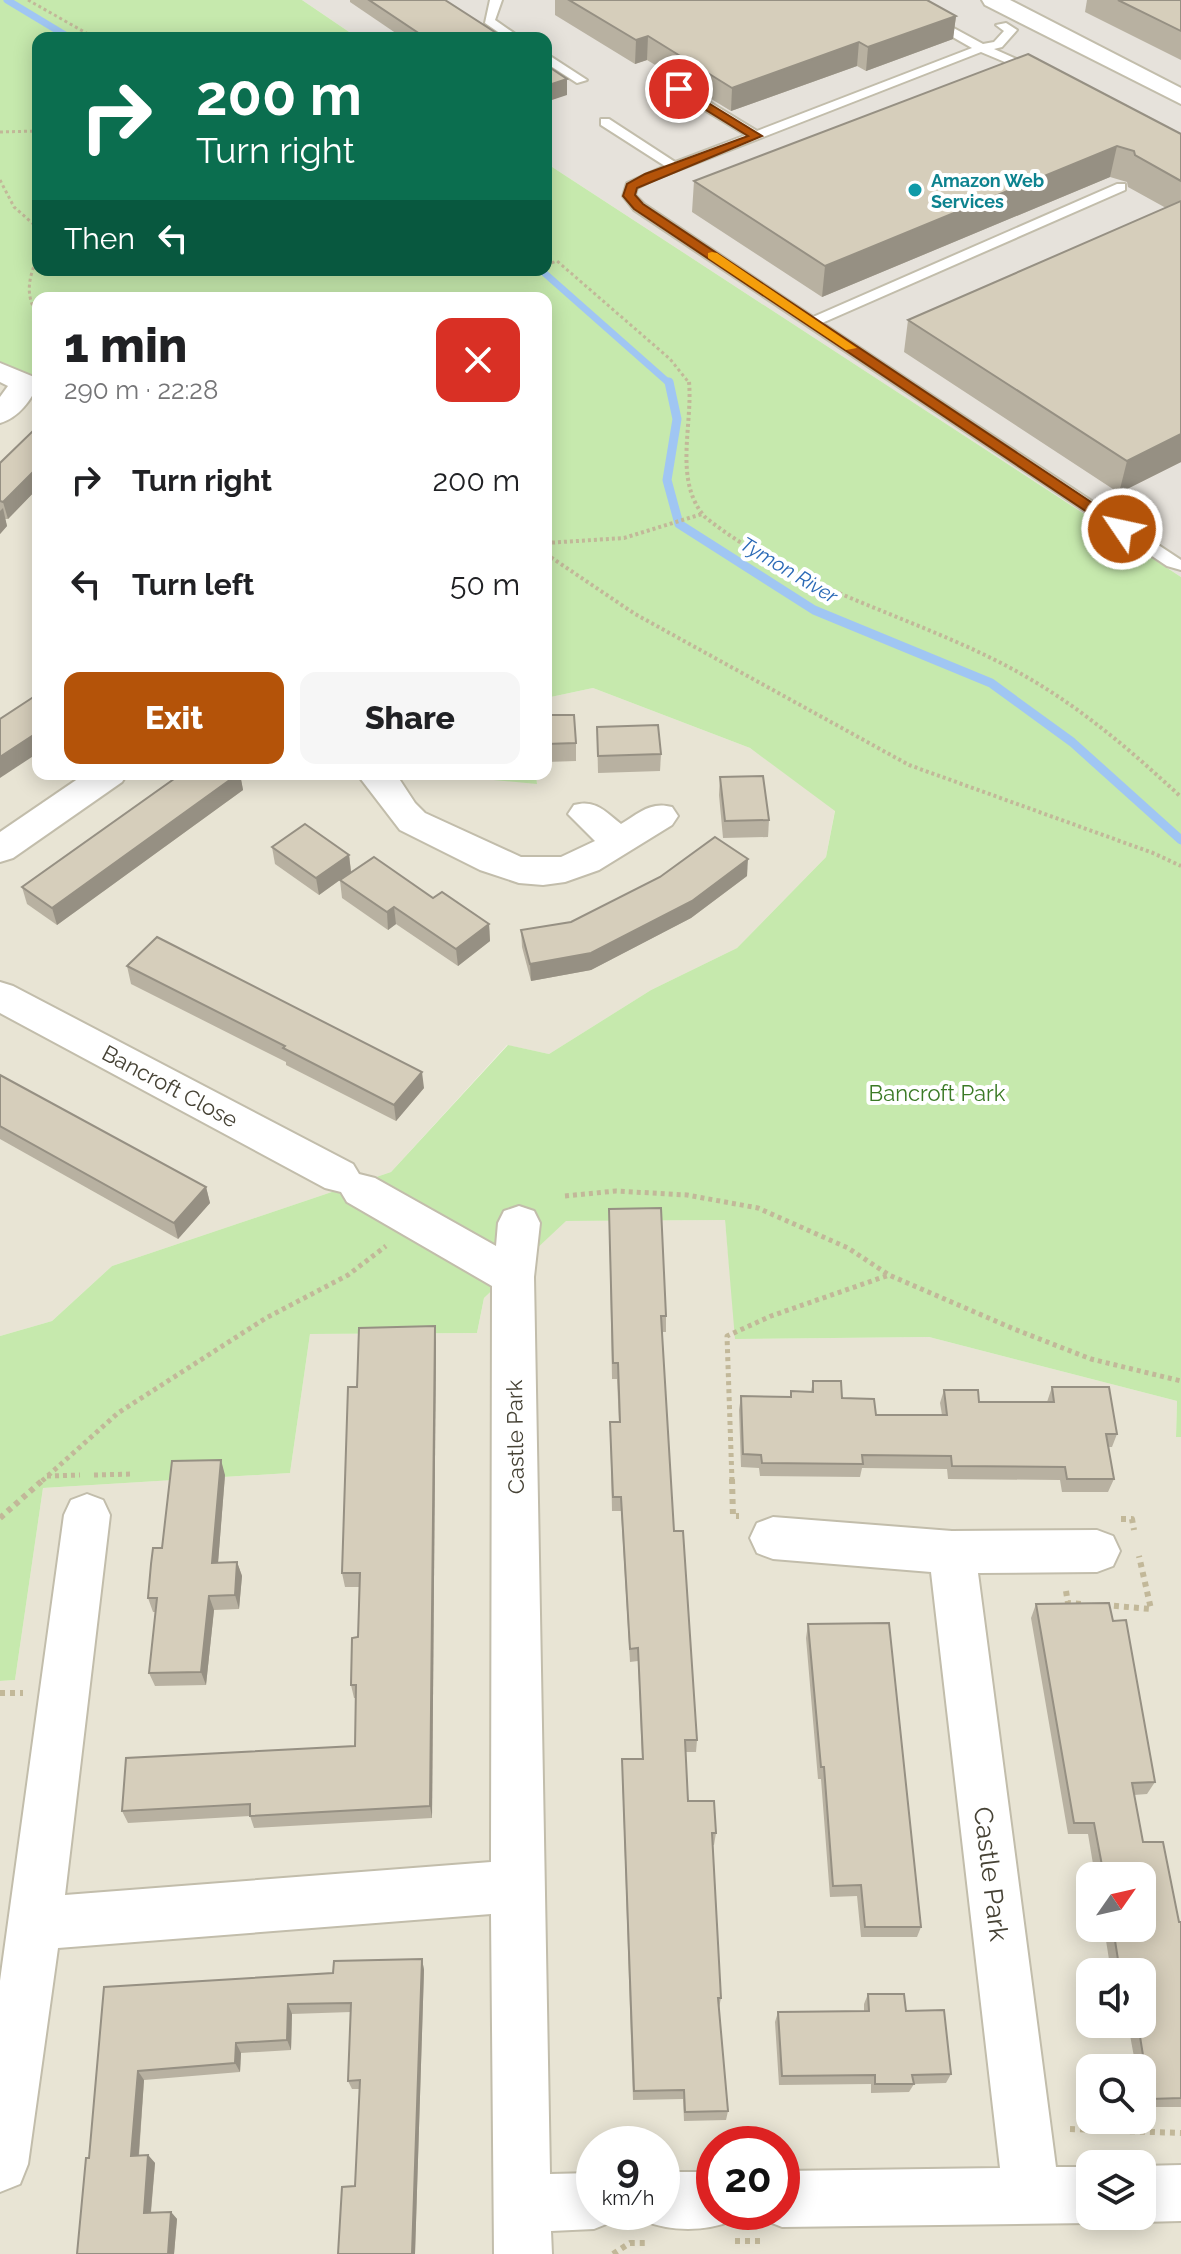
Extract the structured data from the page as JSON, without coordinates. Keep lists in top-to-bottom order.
{
  "streets": {
    "street": ["Bancroft Close", "Castle Park"]
  },
  "crossings": [
    ["Bancroft Close", "Castle Park"]
  ],
  "water": ["Tymon River"],
  "parks": ["Bancroft Park"],
  "places": ["Amazon Web Services"],
  "north": "top right",
  "page": {
    "turn": ["200 m", "Turn right"],
    "then": "Then",
    "heading": ["1 min", "290 m · 22:28"],
    "list": [
      {
        "name": "Turn right",
        "value": "200 m"
      },
      {
        "name": "Turn left",
        "value": "50 m"
      }
    ],
    "buttons": ["Exit", "Share"],
    "speed": "9 km/h",
    "limit": "20"
  }
}
